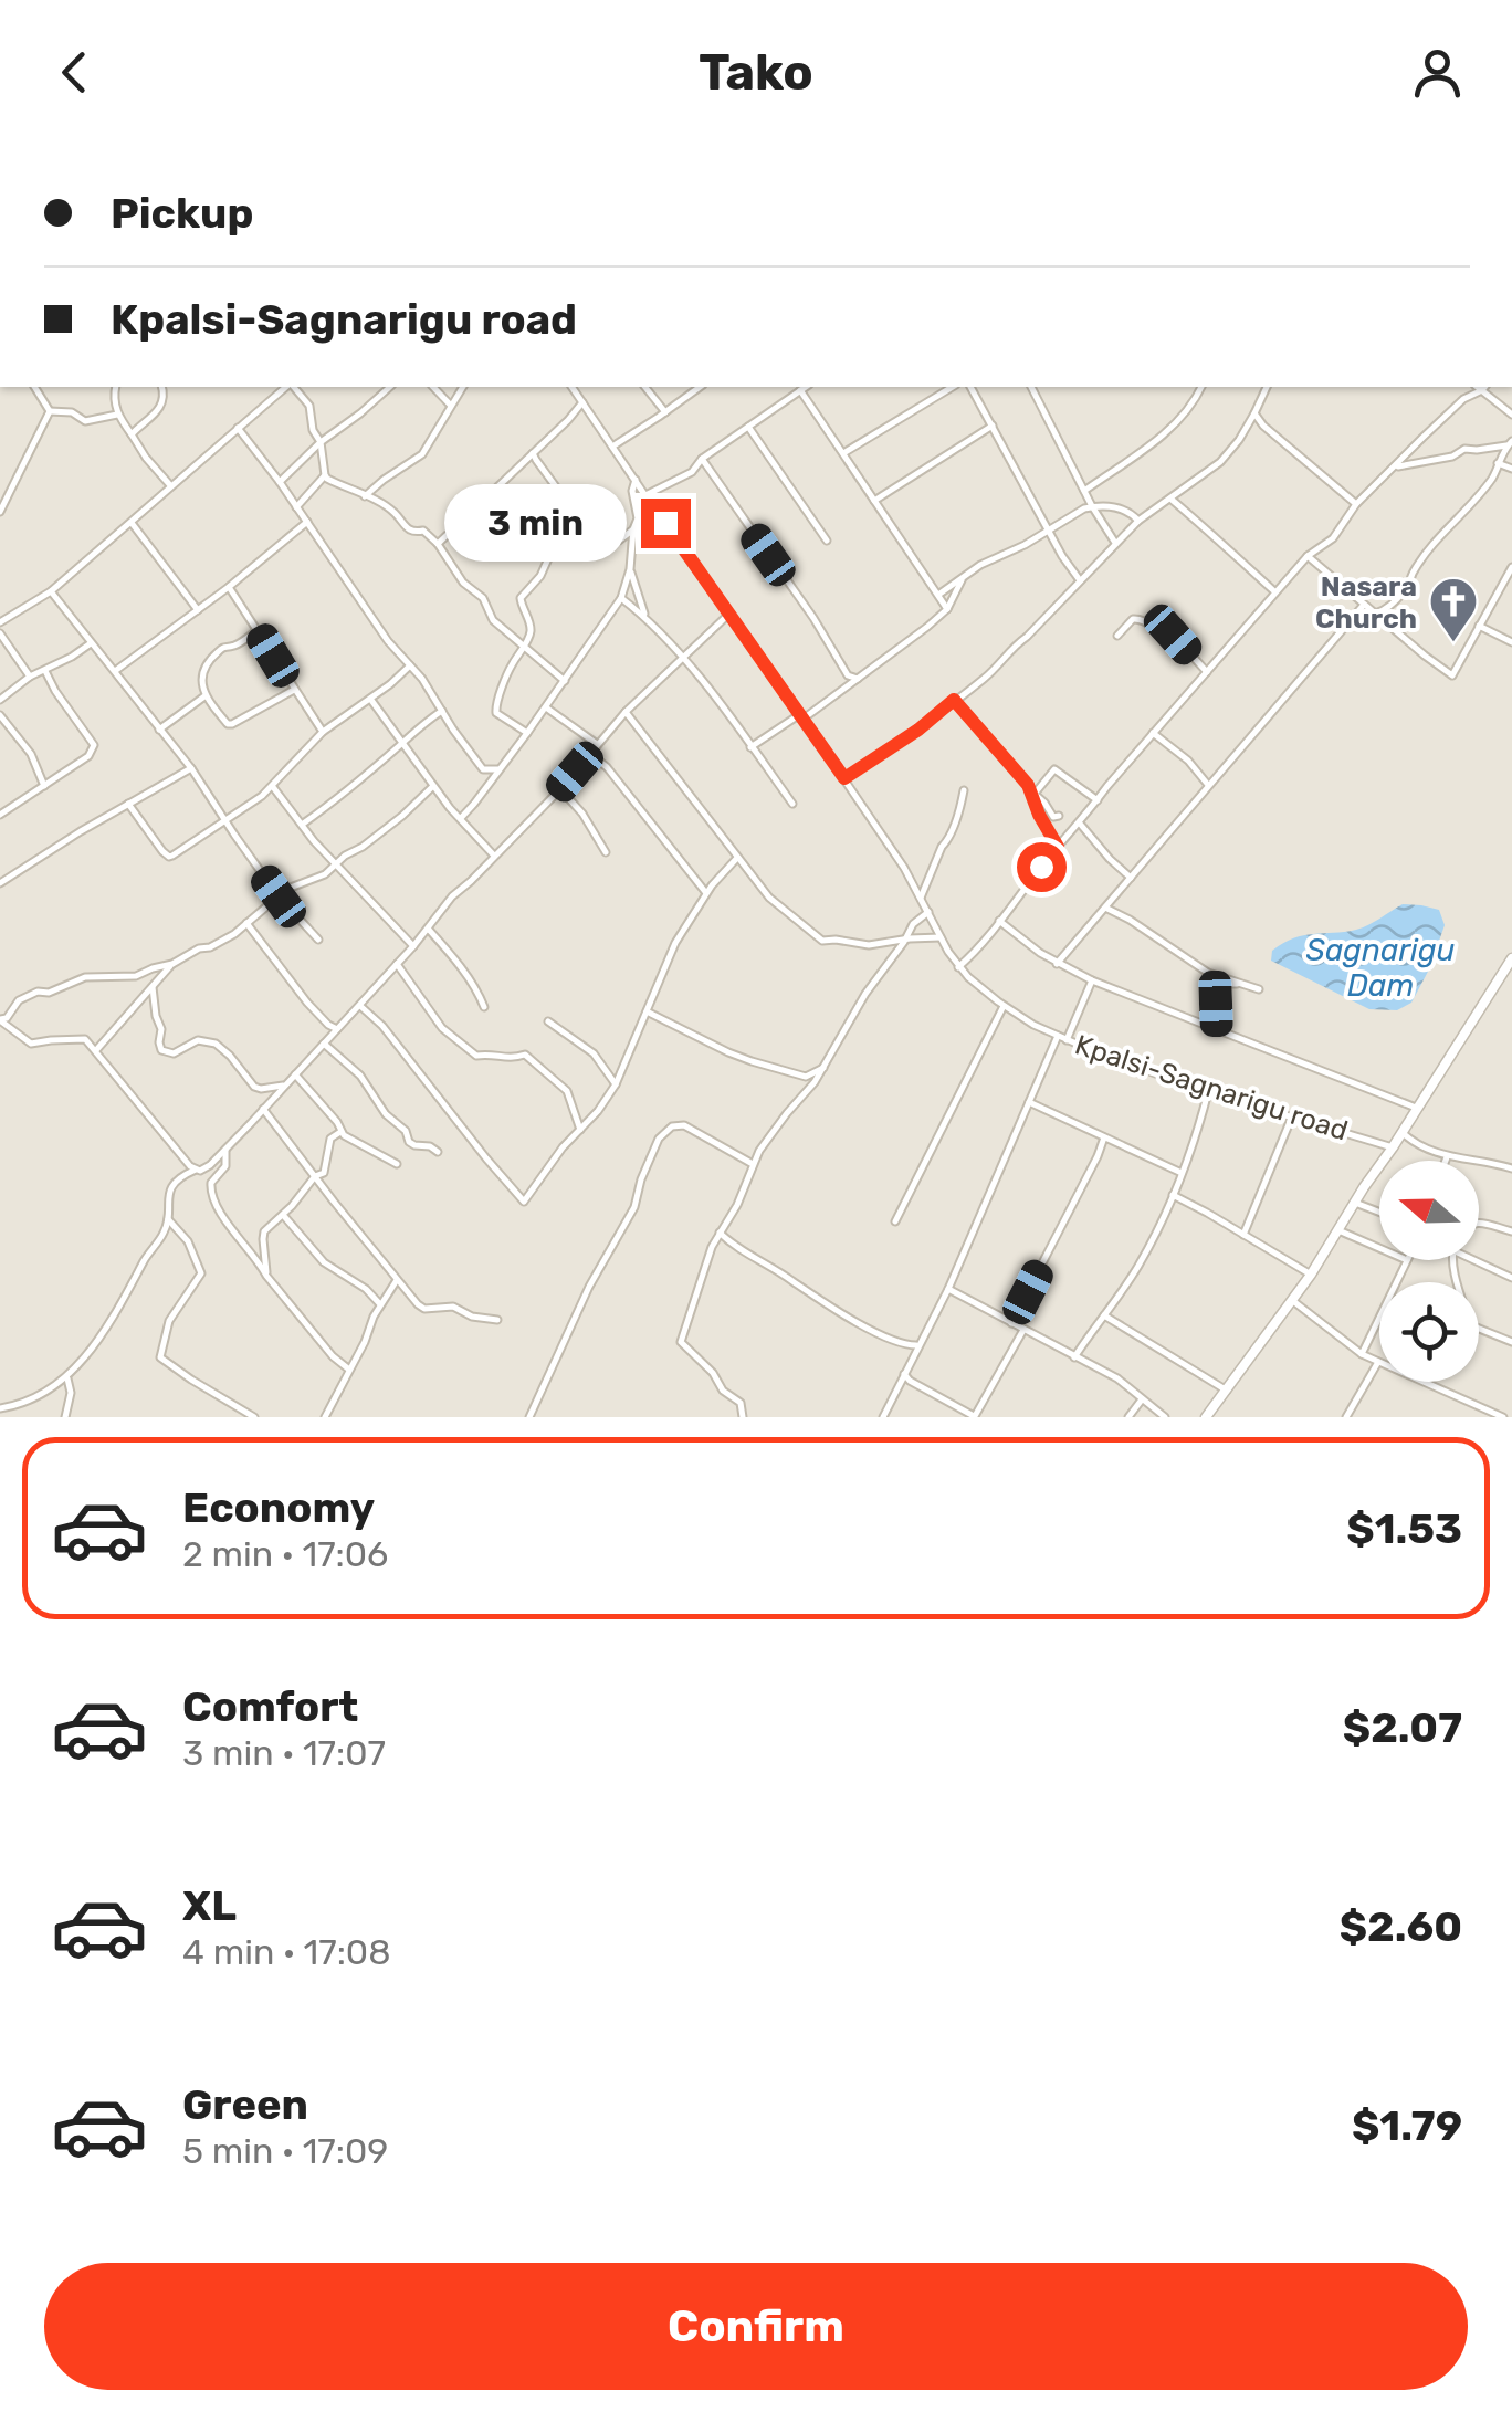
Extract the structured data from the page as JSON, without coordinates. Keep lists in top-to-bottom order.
{
  "streets": {
    "street": ["Kpalsi-Sagnarigu road"]
  },
  "water": ["Sagnarigu Dam"],
  "places": {
    "church": ["Nasara Church"]
  },
  "north": "left",
  "page": {
    "header": "Tako",
    "banner": ["Pickup", "Kpalsi-Sagnarigu road"],
    "bubble": "3 min",
    "list": [
      {
        "name": "Economy",
        "note": "2 min · 17:06",
        "value": "$1.53"
      },
      {
        "name": "Comfort",
        "note": "3 min · 17:07",
        "value": "$2.07"
      },
      {
        "name": "XL",
        "note": "4 min · 17:08",
        "value": "$2.60"
      },
      {
        "name": "Green",
        "note": "5 min · 17:09",
        "value": "$1.79"
      }
    ],
    "buttons": "Confirm"
  }
}
